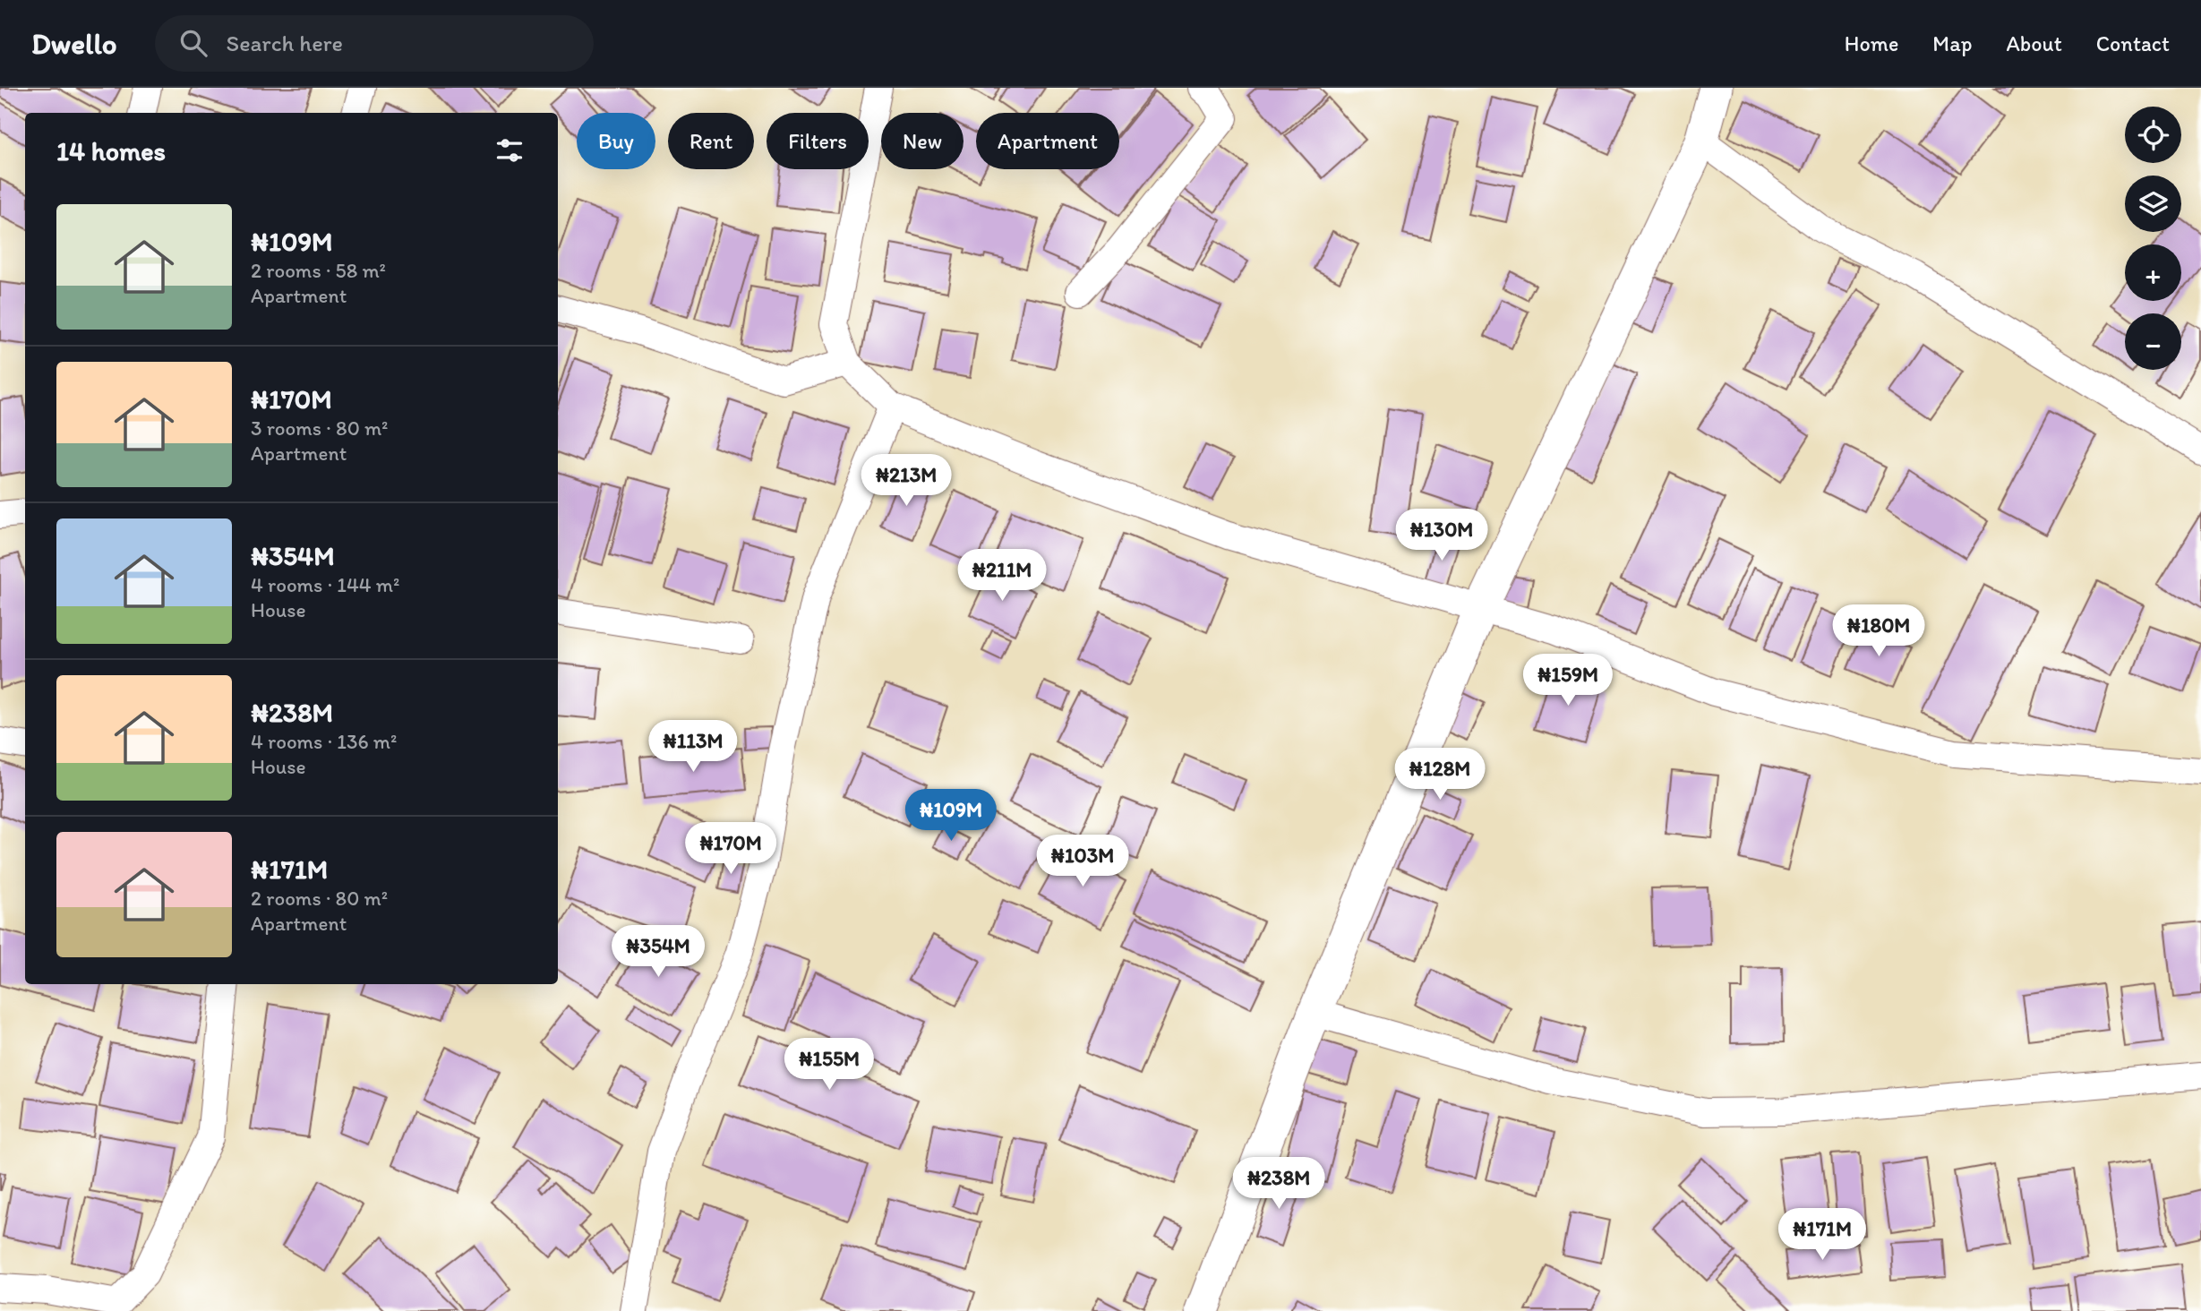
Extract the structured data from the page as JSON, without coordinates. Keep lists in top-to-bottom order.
{
  "page": {
    "header": "Dwello",
    "search": "Search here",
    "nav": [
      "Home",
      "Map",
      "About",
      "Contact"
    ],
    "map_buttons": ["+", "−"],
    "chip": [
      "Buy",
      "Rent",
      "Filters",
      "New",
      "Apartment"
    ],
    "heading": "14 homes",
    "list": [
      {
        "name": "₦109M",
        "note": "2 rooms · 58 m² · Apartment"
      },
      {
        "name": "₦170M",
        "note": "3 rooms · 80 m² · Apartment"
      },
      {
        "name": "₦354M",
        "note": "4 rooms · 144 m² · House"
      },
      {
        "name": "₦238M",
        "note": "4 rooms · 136 m² · House"
      },
      {
        "name": "₦171M",
        "note": "2 rooms · 80 m² · Apartment"
      }
    ],
    "price": [
      "₦213M",
      "₦130M",
      "₦211M",
      "₦180M",
      "₦159M",
      "₦113M",
      "₦128M",
      "₦109M",
      "₦170M",
      "₦103M",
      "₦354M",
      "₦155M",
      "₦238M",
      "₦171M"
    ]
  }
}
